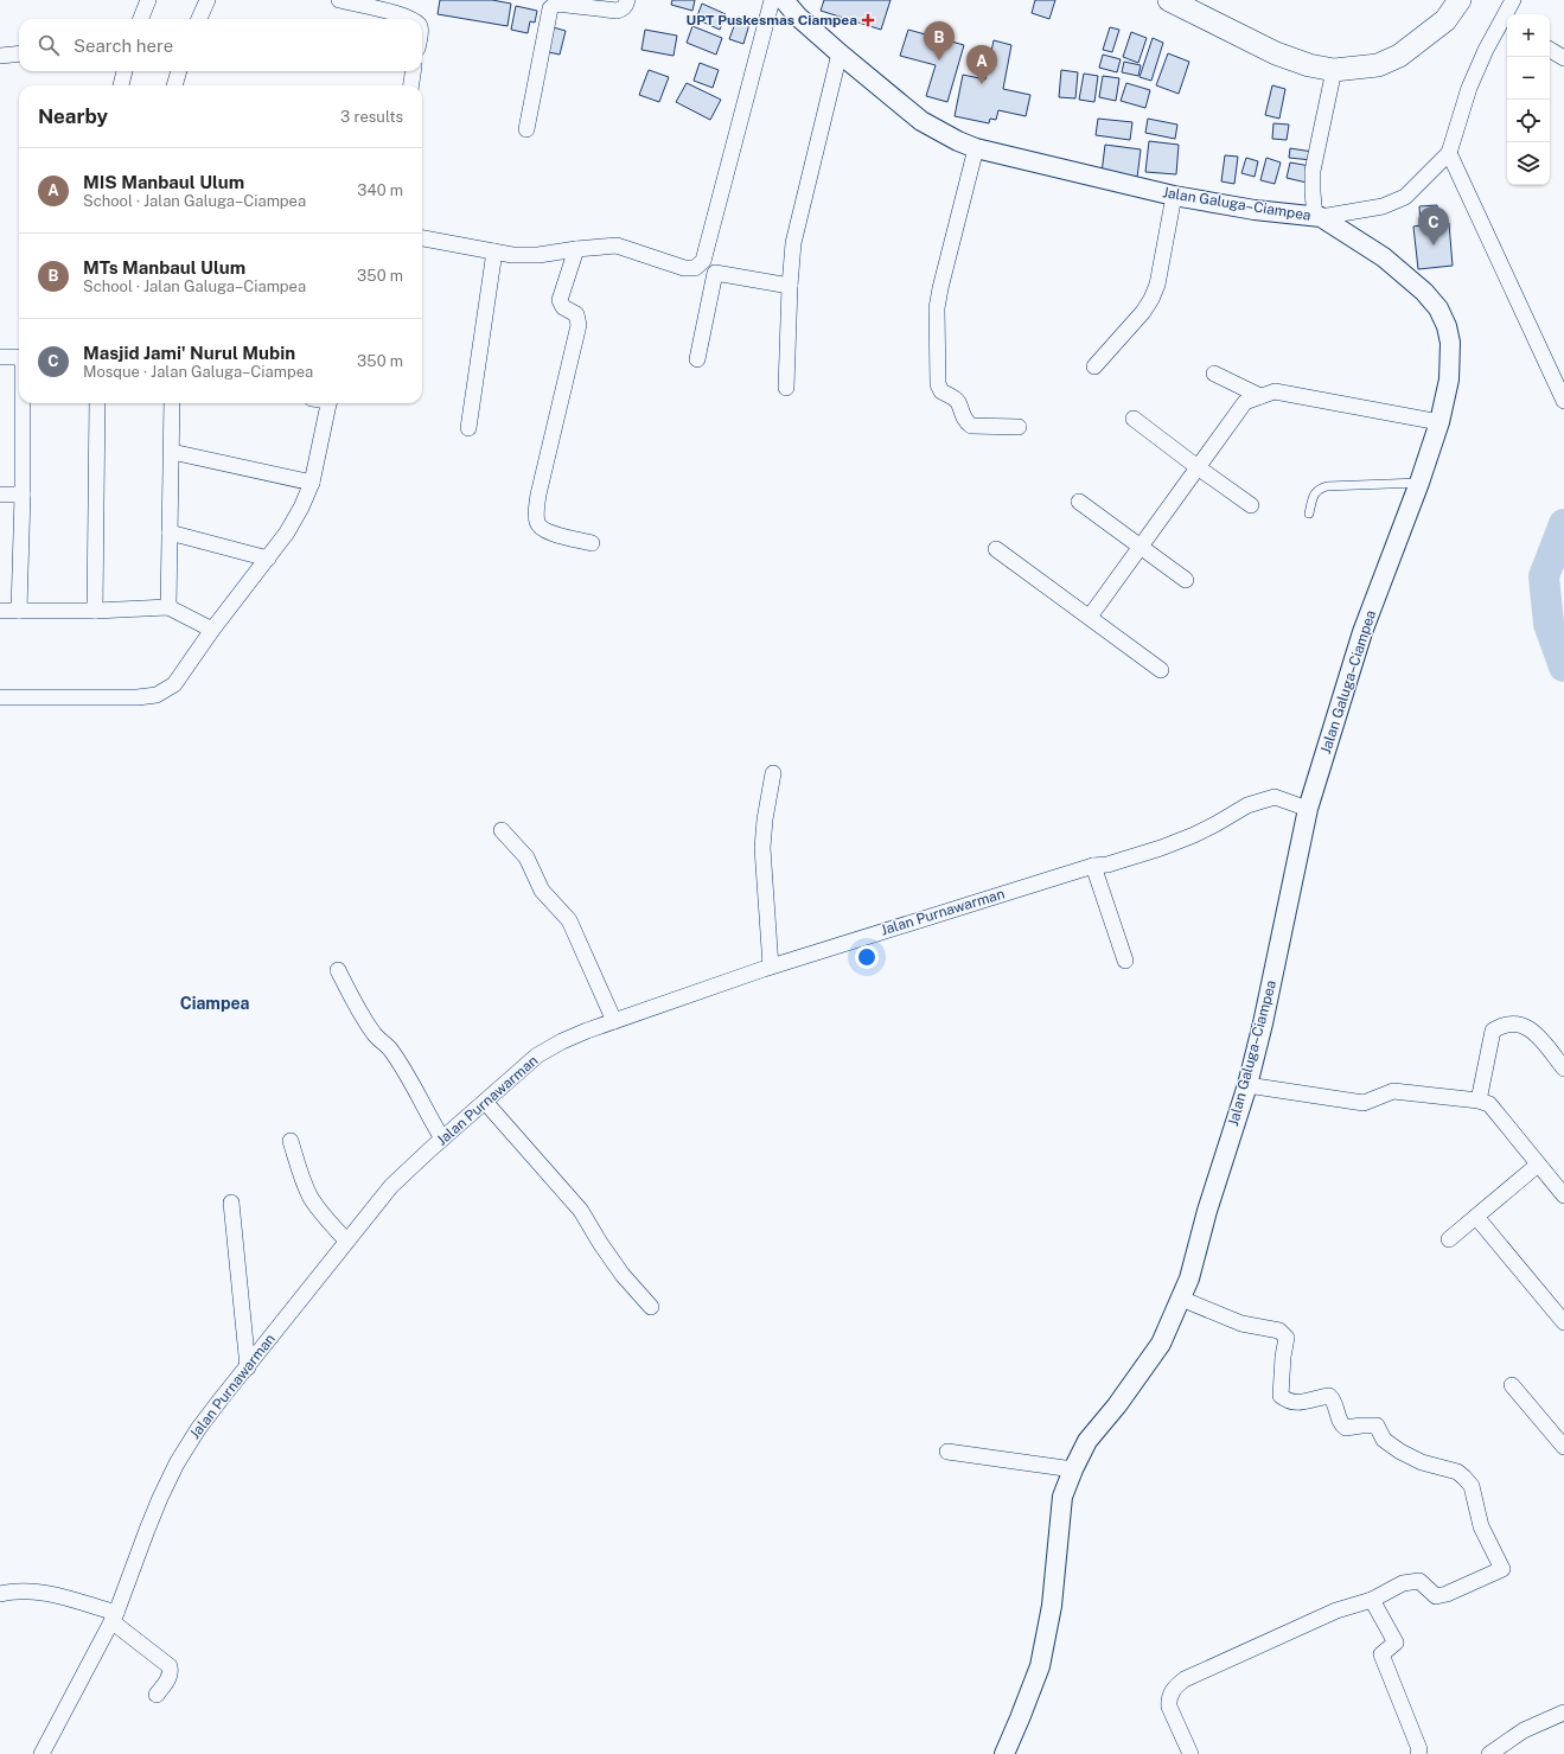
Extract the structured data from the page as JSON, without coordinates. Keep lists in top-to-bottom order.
{
  "streets": {
    "street": ["Jalan Galuga–Ciampea", "Jalan Purnawarman"]
  },
  "crossings": [
    ["Jalan Galuga–Ciampea", "Jalan Purnawarman"]
  ],
  "districts": ["Ciampea"],
  "places": {
    "health": ["UPT Puskesmas Ciampea"]
  },
  "page": {
    "map_buttons": ["+", "−"],
    "search": "Search here",
    "pins": ["B", "A", "C"],
    "heading": ["Nearby", "3 results"],
    "list": [
      {
        "mark": "A",
        "name": "MIS Manbaul Ulum",
        "note": "School · Jalan Galuga–Ciampea",
        "value": "340 m"
      },
      {
        "mark": "B",
        "name": "MTs Manbaul Ulum",
        "note": "School · Jalan Galuga–Ciampea",
        "value": "350 m"
      },
      {
        "mark": "C",
        "name": "Masjid Jami' Nurul Mubin",
        "note": "Mosque · Jalan Galuga–Ciampea",
        "value": "350 m"
      }
    ]
  }
}
